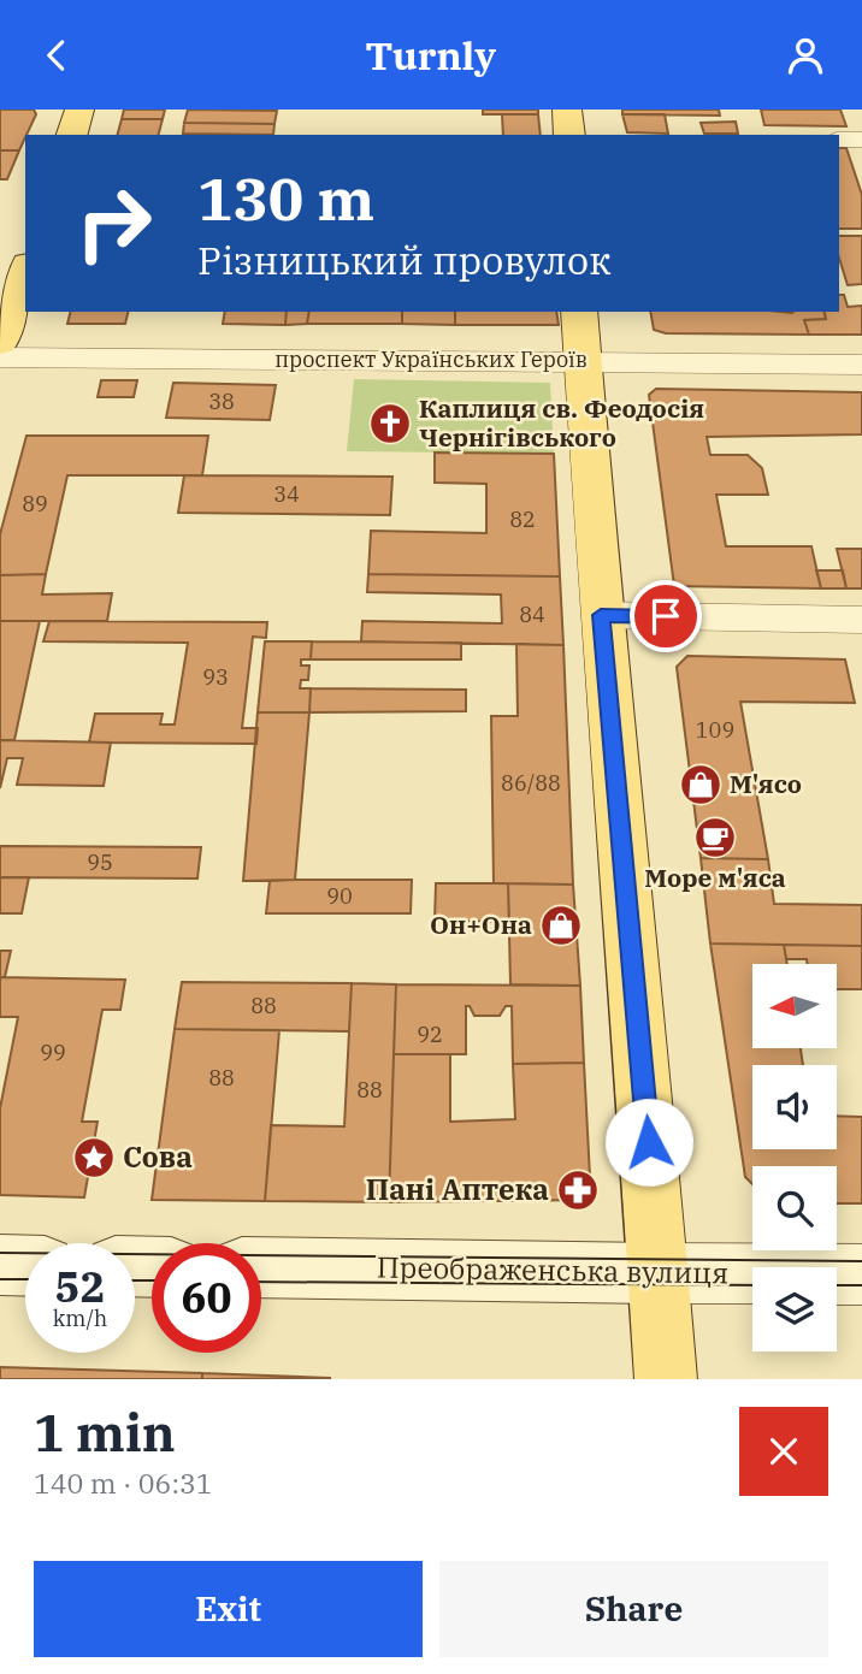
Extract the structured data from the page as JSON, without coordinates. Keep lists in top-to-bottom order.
{
  "streets": {
    "main road": ["Преображенська вулиця"],
    "street": ["проспект Українських Героїв"]
  },
  "places": {
    "church": ["Каплиця св. Феодосія Чернігівського"],
    "shop": ["М'ясо", "Он+Она"],
    "cafe": ["Море м'яса"],
    "place": ["Сова"],
    "pharmacy": ["Панi Аптека"]
  },
  "house_numbers": [
    "38",
    "34",
    "89",
    "82",
    "84",
    "93",
    "109",
    "86/88",
    "95",
    "90",
    "88",
    "92",
    "99",
    "88",
    "88"
  ],
  "north": "left",
  "page": {
    "header": "Turnly",
    "turn": ["130 m", "Різницький провулок"],
    "speed": "52 km/h",
    "limit": "60",
    "heading": ["1 min", "140 m · 06:31"],
    "buttons": ["Exit", "Share"]
  }
}
